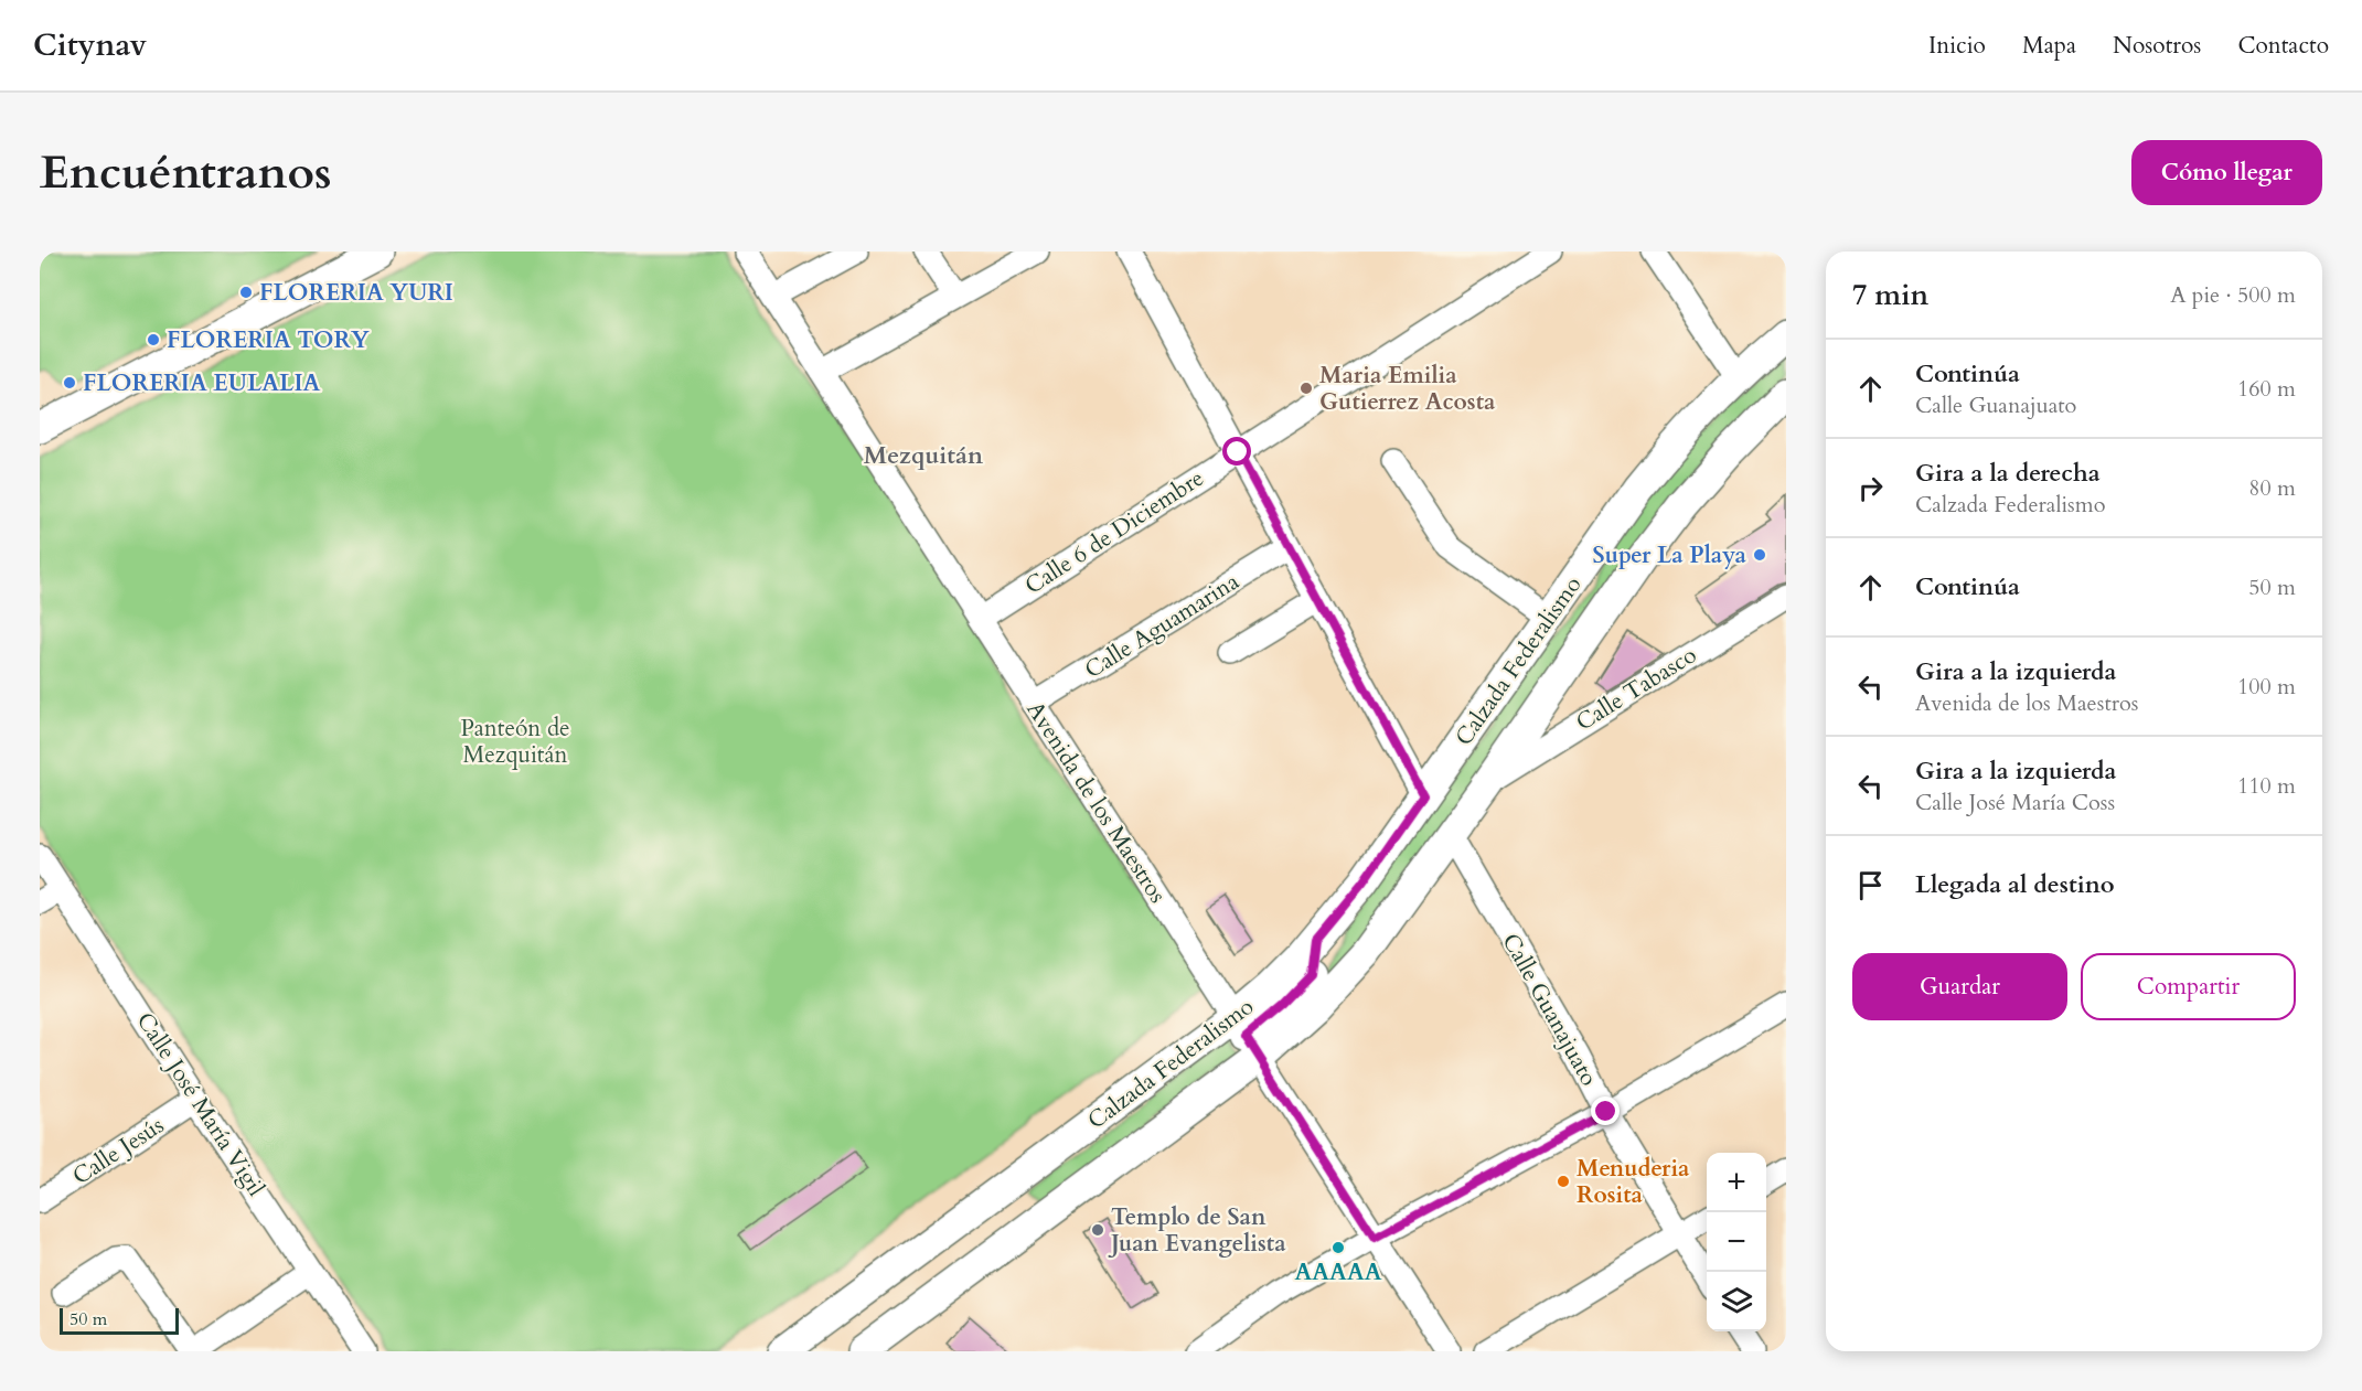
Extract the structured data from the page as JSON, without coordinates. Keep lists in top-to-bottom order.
{
  "streets": {
    "main road": ["Calzada Federalismo"],
    "street": [
      "Calle 6 de Diciembre",
      "Calle Aguamarina",
      "Calle Tabasco",
      "Avenida de los Maestros",
      "Calle Guanajuato",
      "Calle José María Vigil",
      "Calle Jesús"
    ]
  },
  "crossings": [
    ["Calle 6 de Diciembre", "Avenida de los Maestros"],
    ["Calle Aguamarina", "Avenida de los Maestros"],
    ["Calzada Federalismo", "Calle Tabasco"],
    ["Calzada Federalismo", "Avenida de los Maestros"],
    ["Calzada Federalismo", "Calle Guanajuato"],
    ["Calle José María Vigil", "Calle Jesús"]
  ],
  "districts": ["Mezquitán"],
  "parks": ["Panteón de Mezquitán"],
  "places": [
    "FLORERIA YURI",
    "FLORERIA TORY",
    "FLORERIA EULALIA",
    "Maria Emilia Gutierrez Acosta",
    "Super La Playa",
    "Menuderia Rosita",
    "Templo de San Juan Evangelista",
    "AAAAA"
  ],
  "scale_bar": "50 m",
  "page": {
    "header": "Citynav",
    "nav": [
      "Inicio",
      "Mapa",
      "Nosotros",
      "Contacto"
    ],
    "buttons": [
      "Cómo llegar",
      ["Guardar", "Compartir"]
    ],
    "title": "Encuéntranos",
    "heading": ["7 min", "A pie · 500 m"],
    "list": [
      ["Continúa", "Calle Guanajuato", "160 m"],
      ["Gira a la derecha", "Calzada Federalismo", "80 m"],
      ["Continúa", "50 m"],
      ["Gira a la izquierda", "Avenida de los Maestros", "100 m"],
      ["Gira a la izquierda", "Calle José María Coss", "110 m"],
      "Llegada al destino"
    ],
    "map_buttons": ["+", "−"],
    "scale": "50 m"
  }
}
